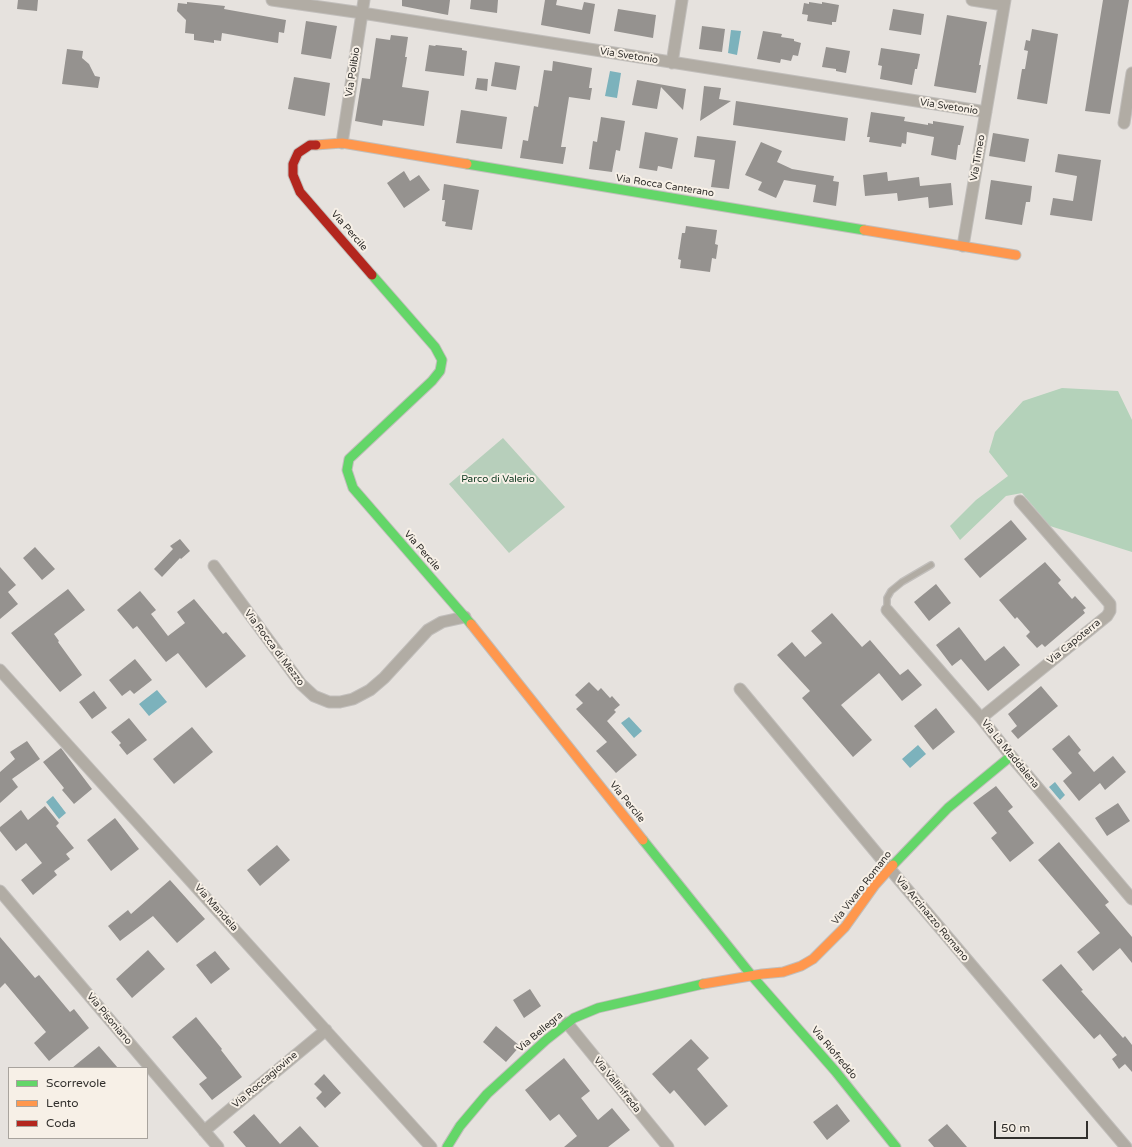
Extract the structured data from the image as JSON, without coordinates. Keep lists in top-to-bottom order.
{
  "streets": {
    "street": [
      "Via Svetonio",
      "Via Polibio",
      "Via Timeo",
      "Via Rocca Canterano",
      "Via Percile",
      "Via Capoterra",
      "Via Rocca di Mezzo",
      "Via La Maddalena",
      "Via Vivaro Romano",
      "Via Mandela",
      "Via Arcinazzo Romano",
      "Via Pisoniano",
      "Via Bellegra",
      "Via Riofreddo",
      "Via Roccagiovine",
      "Via Vallinfreda"
    ]
  },
  "crossings": [
    ["Via Svetonio", "Via Polibio"],
    ["Via Svetonio", "Via Timeo"],
    ["Via Polibio", "Via Rocca Canterano"],
    ["Via Timeo", "Via Rocca Canterano"],
    ["Via Rocca Canterano", "Via Percile"],
    ["Via Percile", "Via Rocca di Mezzo"],
    ["Via Percile", "Via Vivaro Romano"],
    ["Via Percile", "Via Bellegra"],
    ["Via Percile", "Via Riofreddo"],
    ["Via Capoterra", "Via La Maddalena"],
    ["Via La Maddalena", "Via Vivaro Romano"],
    ["Via Vivaro Romano", "Via Arcinazzo Romano"],
    ["Via Vivaro Romano", "Via Bellegra"],
    ["Via Vivaro Romano", "Via Riofreddo"],
    ["Via Mandela", "Via Roccagiovine"],
    ["Via Pisoniano", "Via Roccagiovine"],
    ["Via Bellegra", "Via Riofreddo"],
    ["Via Bellegra", "Via Vallinfreda"]
  ],
  "parks": ["Parco di Valerio"],
  "legend": ["Scorrevole", "Lento", "Coda"],
  "scale_bar": "50 m"
}
